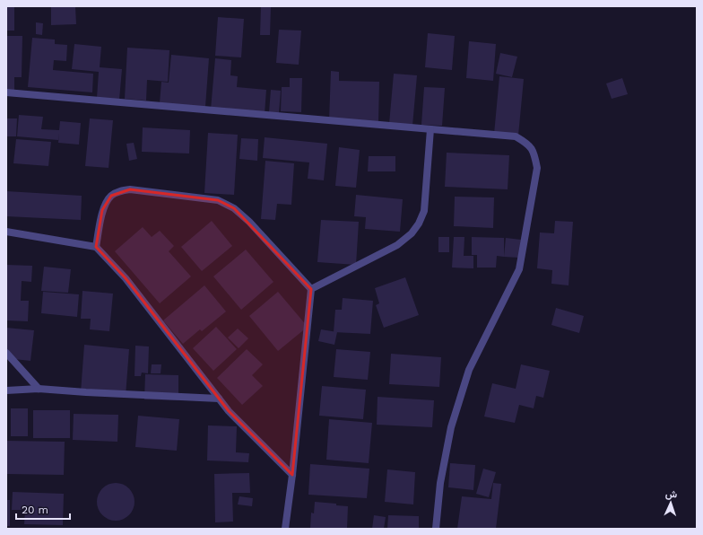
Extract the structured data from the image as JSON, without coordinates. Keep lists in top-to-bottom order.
{
  "scale_bar": "20 m",
  "north": "top"
}
